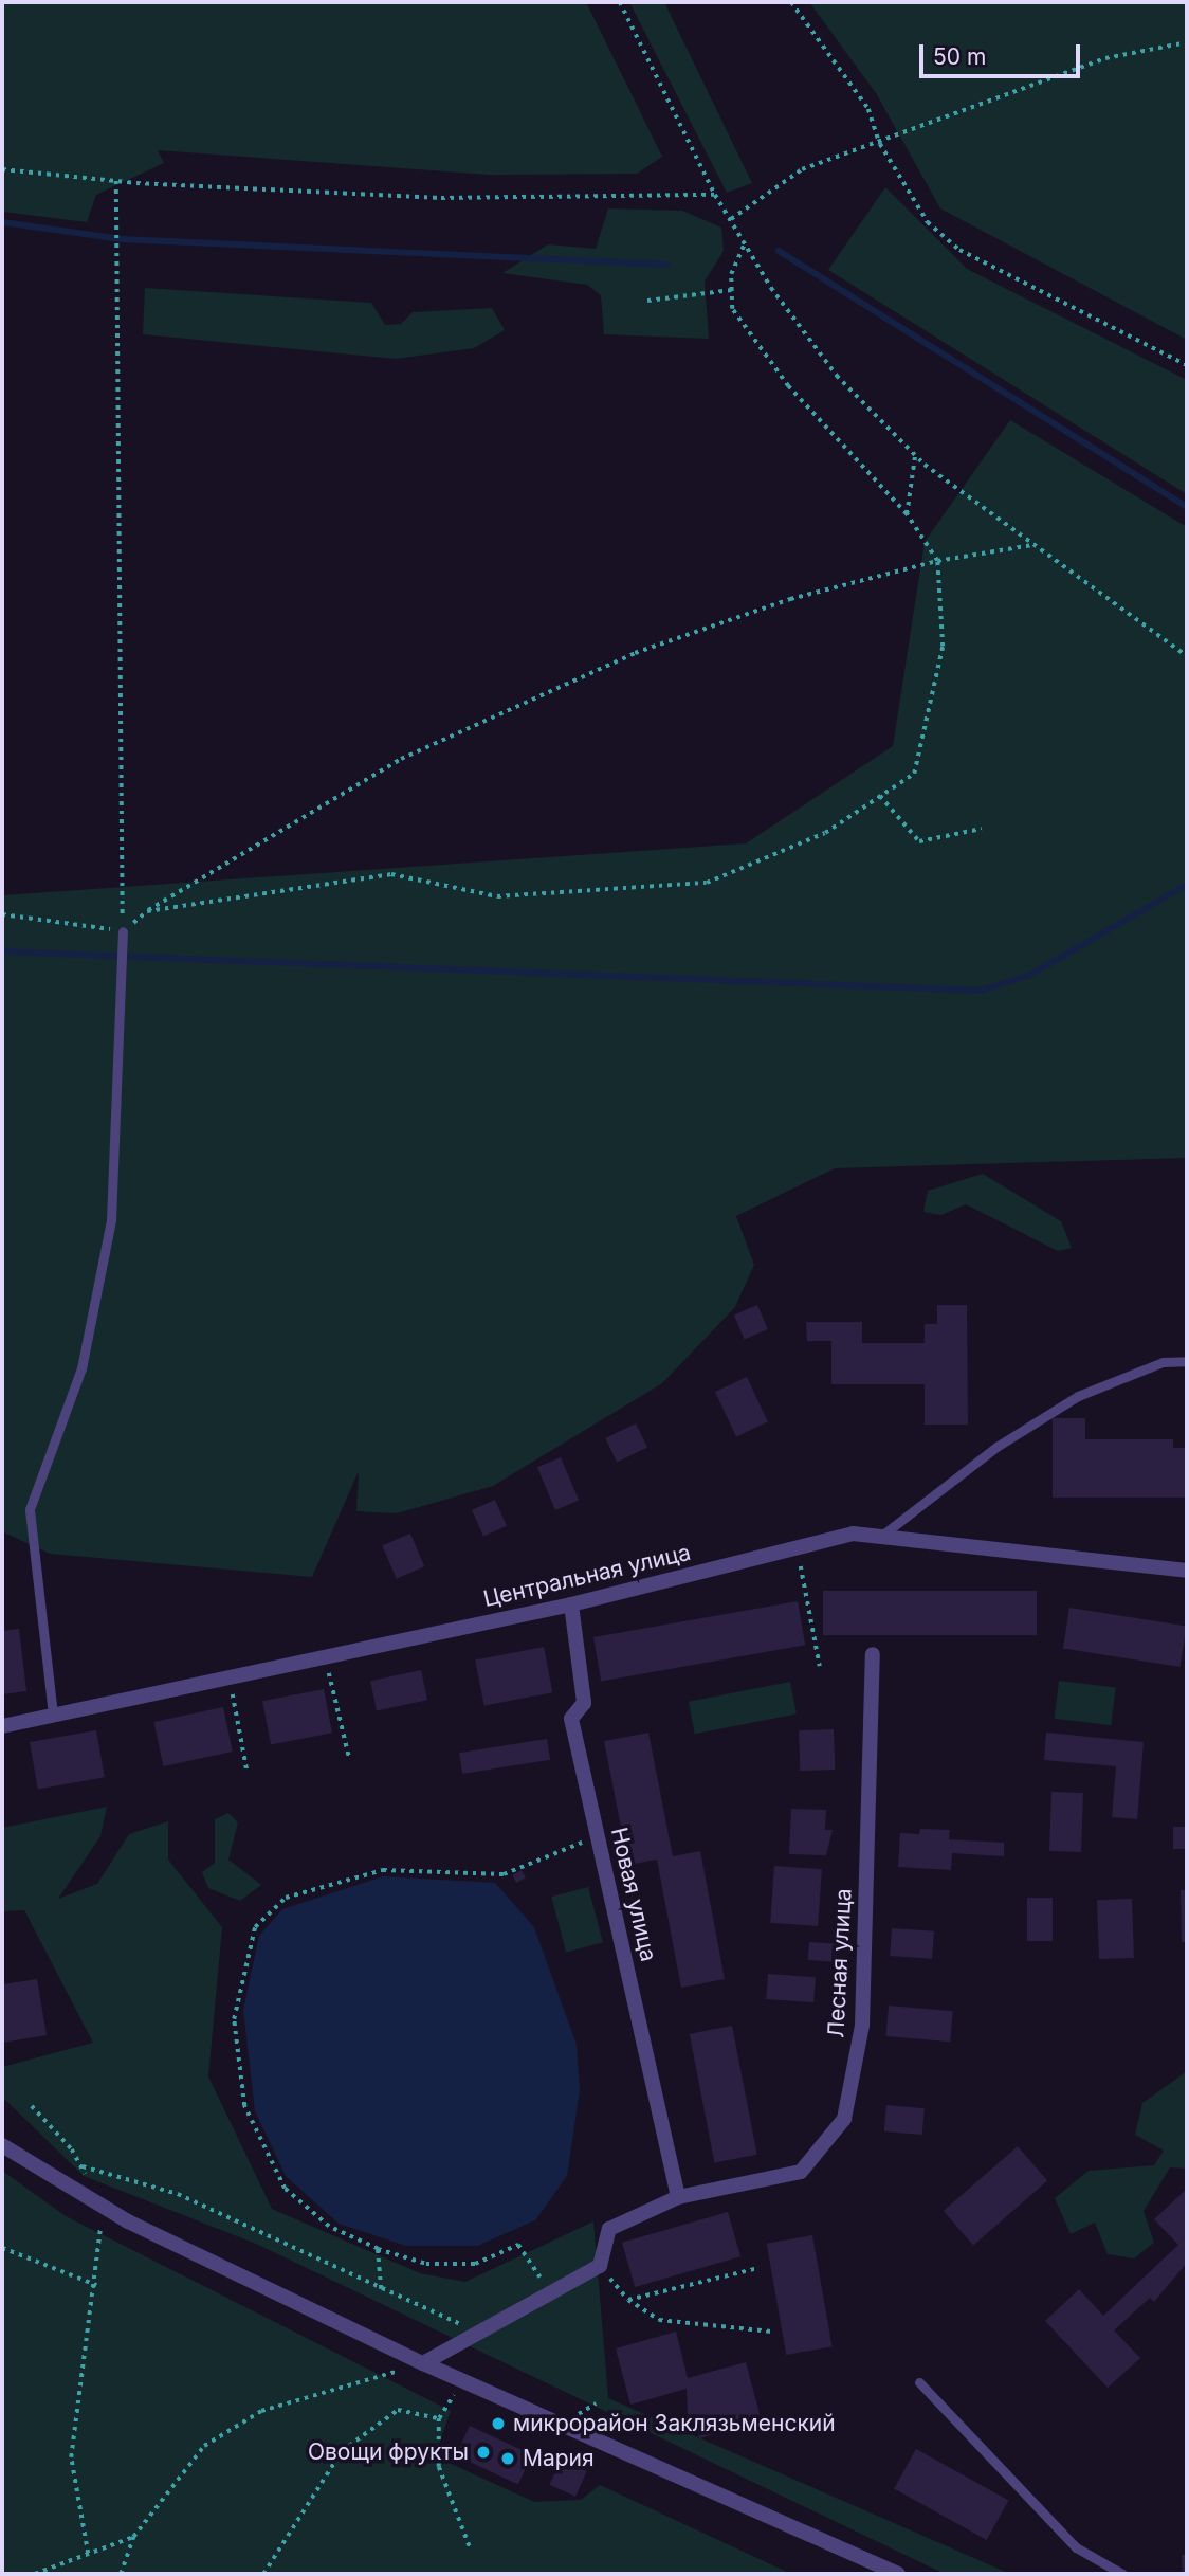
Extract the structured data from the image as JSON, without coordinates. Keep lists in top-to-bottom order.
{
  "streets": {
    "street": ["Центральная улица", "Новая улица", "Лесная улица"]
  },
  "crossings": [
    ["Центральная улица", "Новая улица"],
    ["Новая улица", "Лесная улица"]
  ],
  "places": ["микрорайон Заклязьменский", "Овощи фрукты", "Мария"],
  "scale_bar": "50 m"
}
